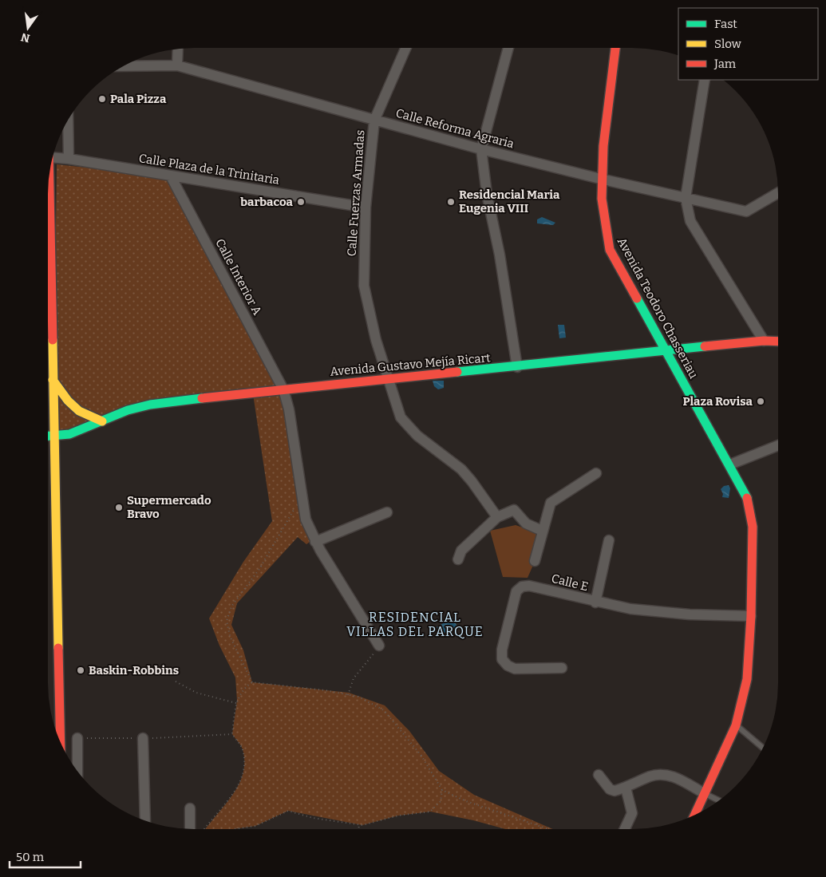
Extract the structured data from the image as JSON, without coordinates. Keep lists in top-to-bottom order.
{
  "streets": {
    "street": [
      "Calle Reforma Agraria",
      "Calle Plaza de la Trinitaria",
      "Calle Fuerzas Armadas",
      "Calle Interior A",
      "Avenida Teodoro Chasseriau",
      "Avenida Gustavo Mejía Ricart",
      "Calle E"
    ]
  },
  "crossings": [
    ["Calle Reforma Agraria", "Calle Fuerzas Armadas"],
    ["Calle Reforma Agraria", "Avenida Teodoro Chasseriau"],
    ["Calle Plaza de la Trinitaria", "Calle Fuerzas Armadas"],
    ["Calle Plaza de la Trinitaria", "Calle Interior A"],
    ["Calle Fuerzas Armadas", "Avenida Gustavo Mejía Ricart"],
    ["Calle Interior A", "Avenida Gustavo Mejía Ricart"],
    ["Avenida Teodoro Chasseriau", "Avenida Gustavo Mejía Ricart"],
    ["Avenida Teodoro Chasseriau", "Calle E"]
  ],
  "districts": ["RESIDENCIAL VILLAS DEL PARQUE"],
  "places": [
    "Pala Pizza",
    "barbacoa",
    "Residencial Maria Eugenia VIII",
    "Plaza Rovisa",
    "Supermercado Bravo",
    "Baskin-Robbins"
  ],
  "legend": ["Fast", "Slow", "Jam"],
  "scale_bar": "50 m",
  "north": "bottom"
}
